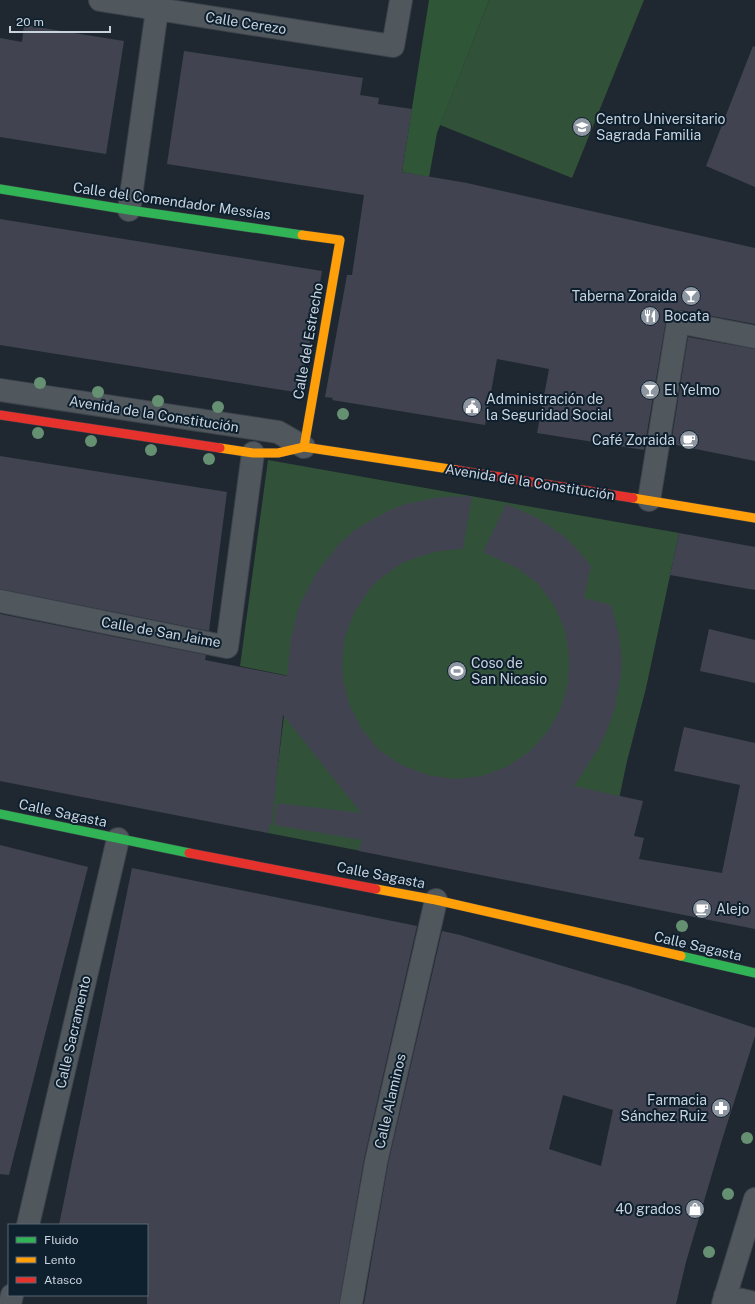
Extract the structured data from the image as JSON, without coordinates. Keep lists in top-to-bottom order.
{
  "streets": {
    "street": [
      "Calle Cerezo",
      "Calle del Comendador Messías",
      "Calle del Estrecho",
      "Avenida de la Constitución",
      "Calle de San Jaime",
      "Calle Sagasta",
      "Calle Sacramento",
      "Calle Alaminos"
    ]
  },
  "crossings": [
    ["Calle del Comendador Messías", "Calle del Estrecho"],
    ["Calle del Estrecho", "Avenida de la Constitución"],
    ["Avenida de la Constitución", "Calle de San Jaime"],
    ["Calle Sagasta", "Calle Sacramento"],
    ["Calle Sagasta", "Calle Alaminos"]
  ],
  "places": {
    "school or university": ["Centro Universitario Sagrada Familia"],
    "bar": ["Taberna Zoraida", "El Yelmo"],
    "restaurant": ["Bocata"],
    "public building": ["Administración de la Seguridad Social"],
    "cafe": ["Café Zoraida", "Alejo"],
    "sports": ["Coso de San Nicasio"],
    "pharmacy": ["Farmacia Sánchez Ruiz"],
    "shop": ["40 grados"]
  },
  "legend": ["Fluido", "Lento", "Atasco"],
  "scale_bar": "20 m"
}
